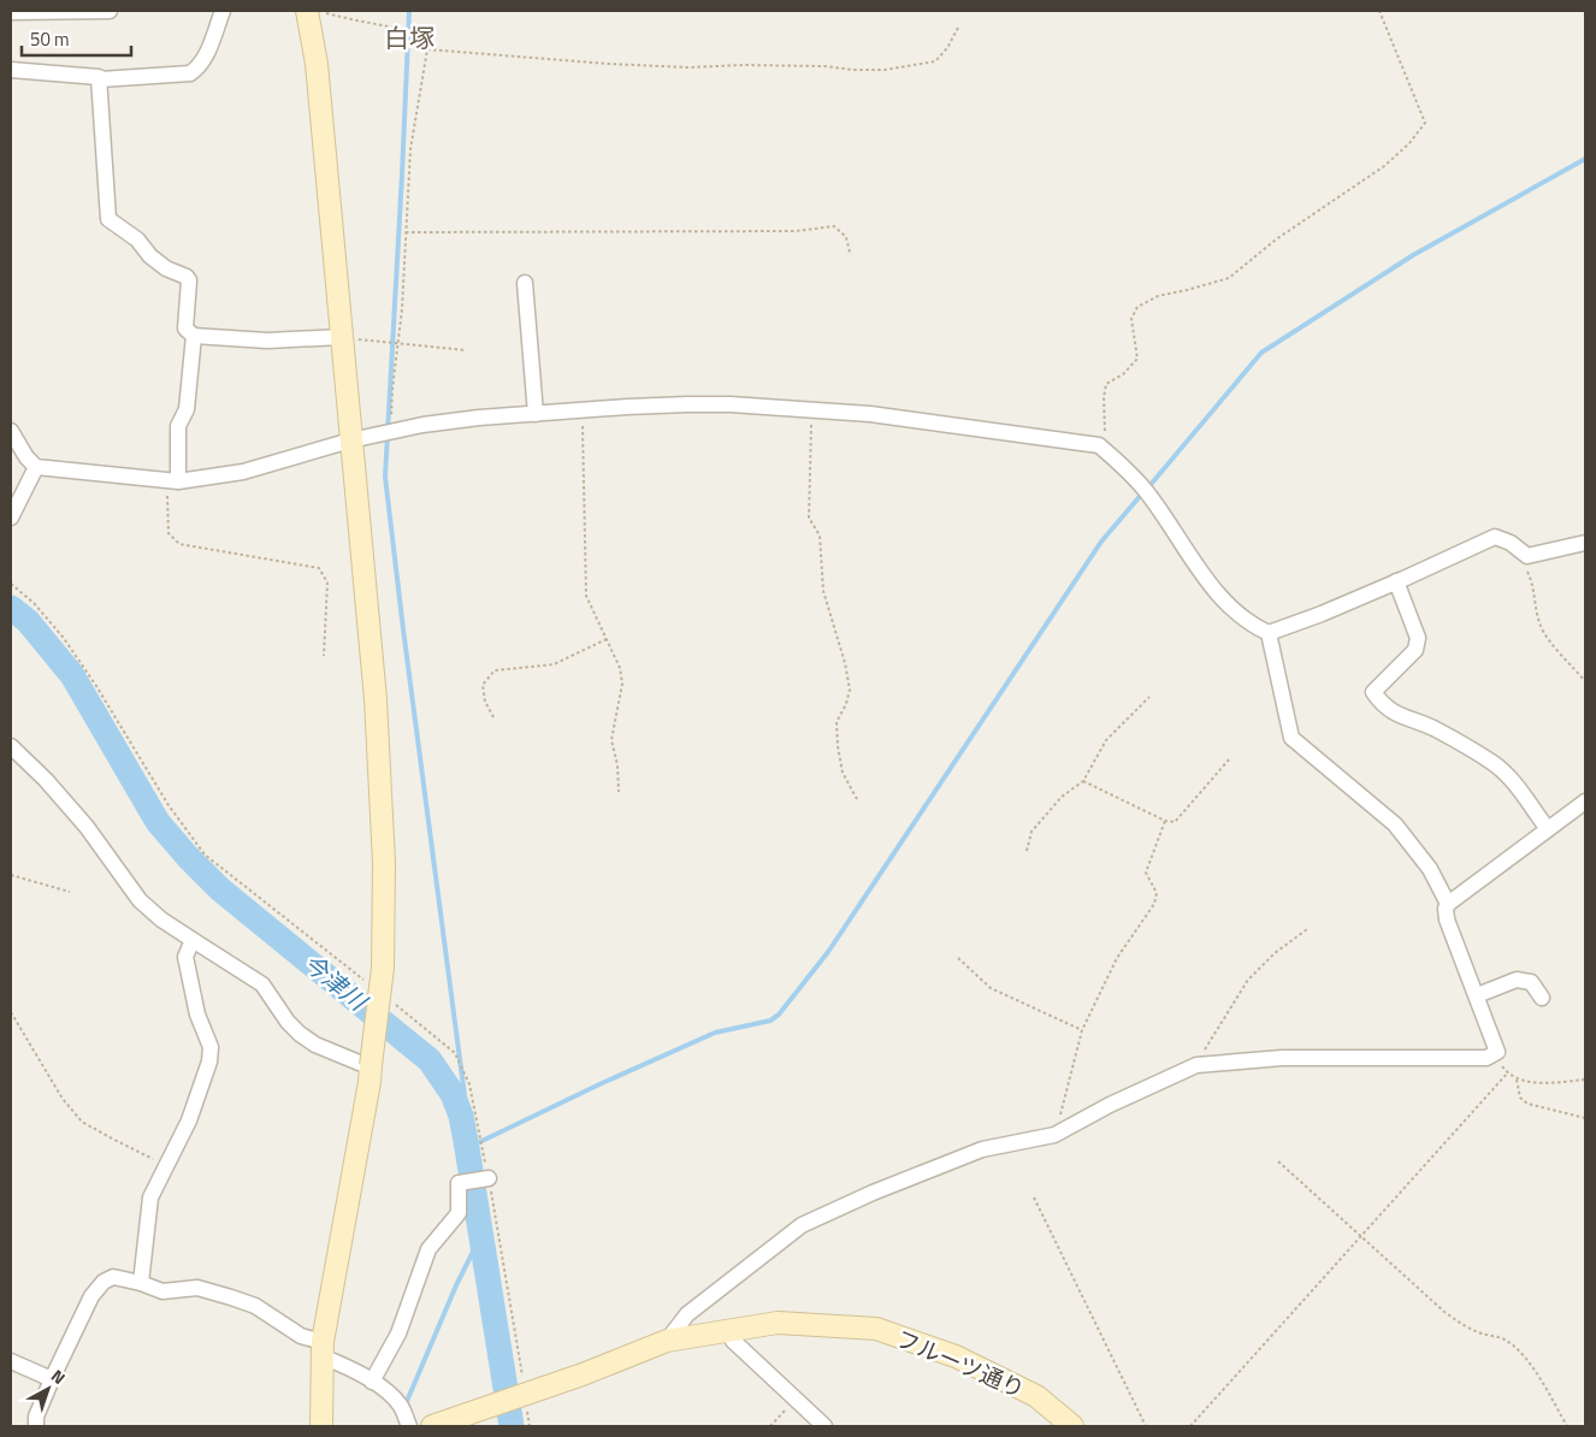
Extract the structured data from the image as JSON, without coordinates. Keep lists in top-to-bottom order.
{
  "streets": {
    "street": ["フルーツ通り"]
  },
  "districts": ["白塚"],
  "water": ["今津川"],
  "scale_bar": "50 m",
  "north": "top right"
}
